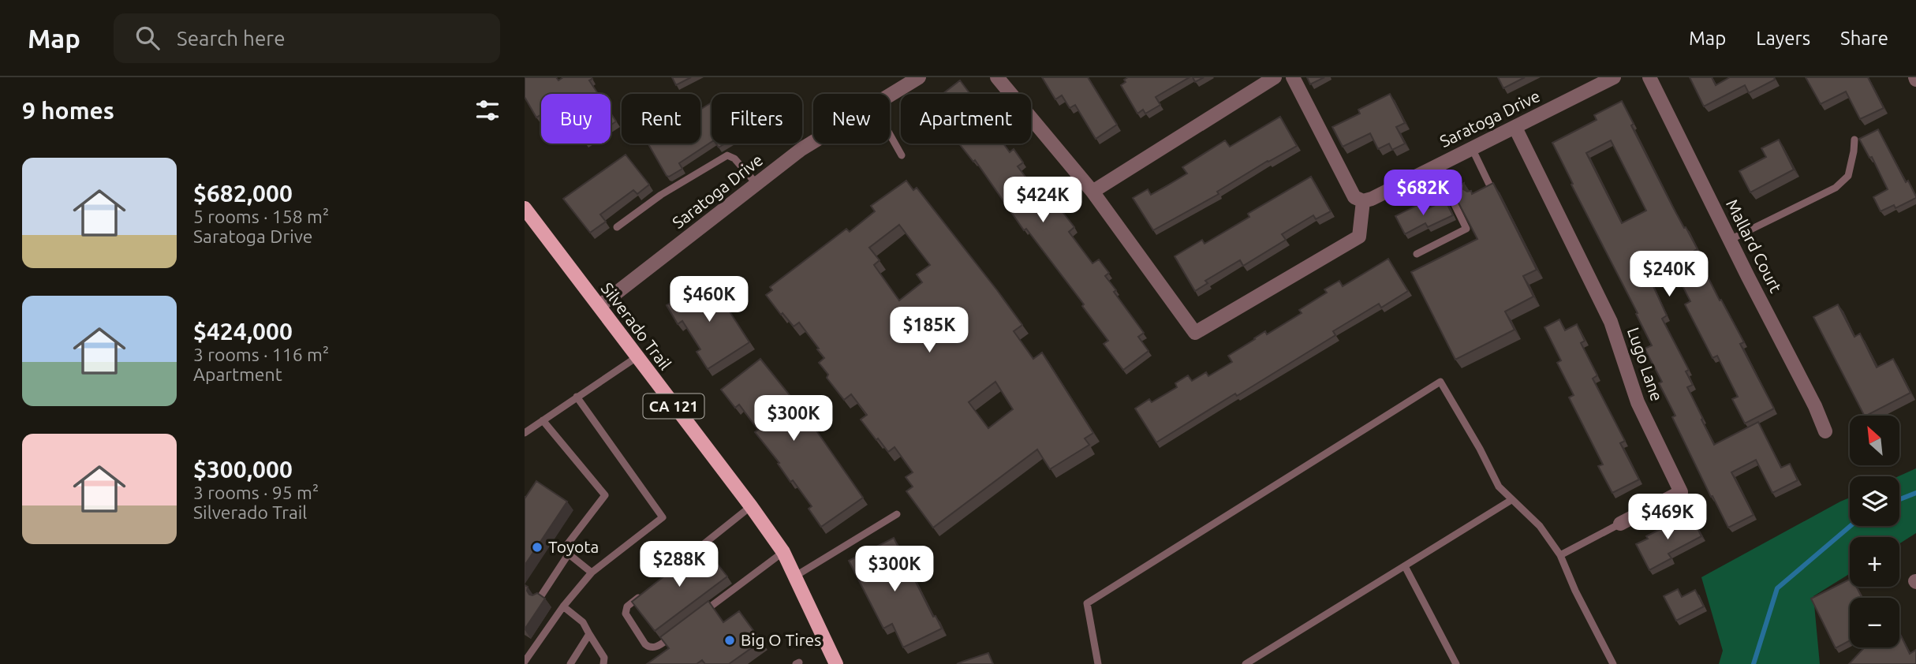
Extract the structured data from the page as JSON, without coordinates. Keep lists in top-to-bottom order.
{
  "streets": {
    "main road": ["Silverado Trail", "CA 121"],
    "street": ["Saratoga Drive", "Mallard Court", "Lugo Lane"]
  },
  "crossings": [
    ["Saratoga Drive", "Silverado Trail"],
    ["Saratoga Drive", "Lugo Lane"]
  ],
  "places": ["Toyota", "Big O Tires"],
  "north": "top left",
  "page": {
    "header": "Map",
    "search": "Search here",
    "nav": ["Map", "Layers", "Share"],
    "heading": "9 homes",
    "chip": [
      "Buy",
      "Rent",
      "Filters",
      "New",
      "Apartment"
    ],
    "list": [
      {
        "name": "$682,000",
        "note": "5 rooms · 158 m² · Saratoga Drive"
      },
      {
        "name": "$424,000",
        "note": "3 rooms · 116 m² · Apartment"
      },
      {
        "name": "$300,000",
        "note": "3 rooms · 95 m² · Silverado Trail"
      }
    ],
    "price": [
      "$682K",
      "$424K",
      "$240K",
      "$460K",
      "$185K",
      "$300K",
      "$469K",
      "$288K",
      "$300K"
    ],
    "map_buttons": ["+", "−"]
  }
}
